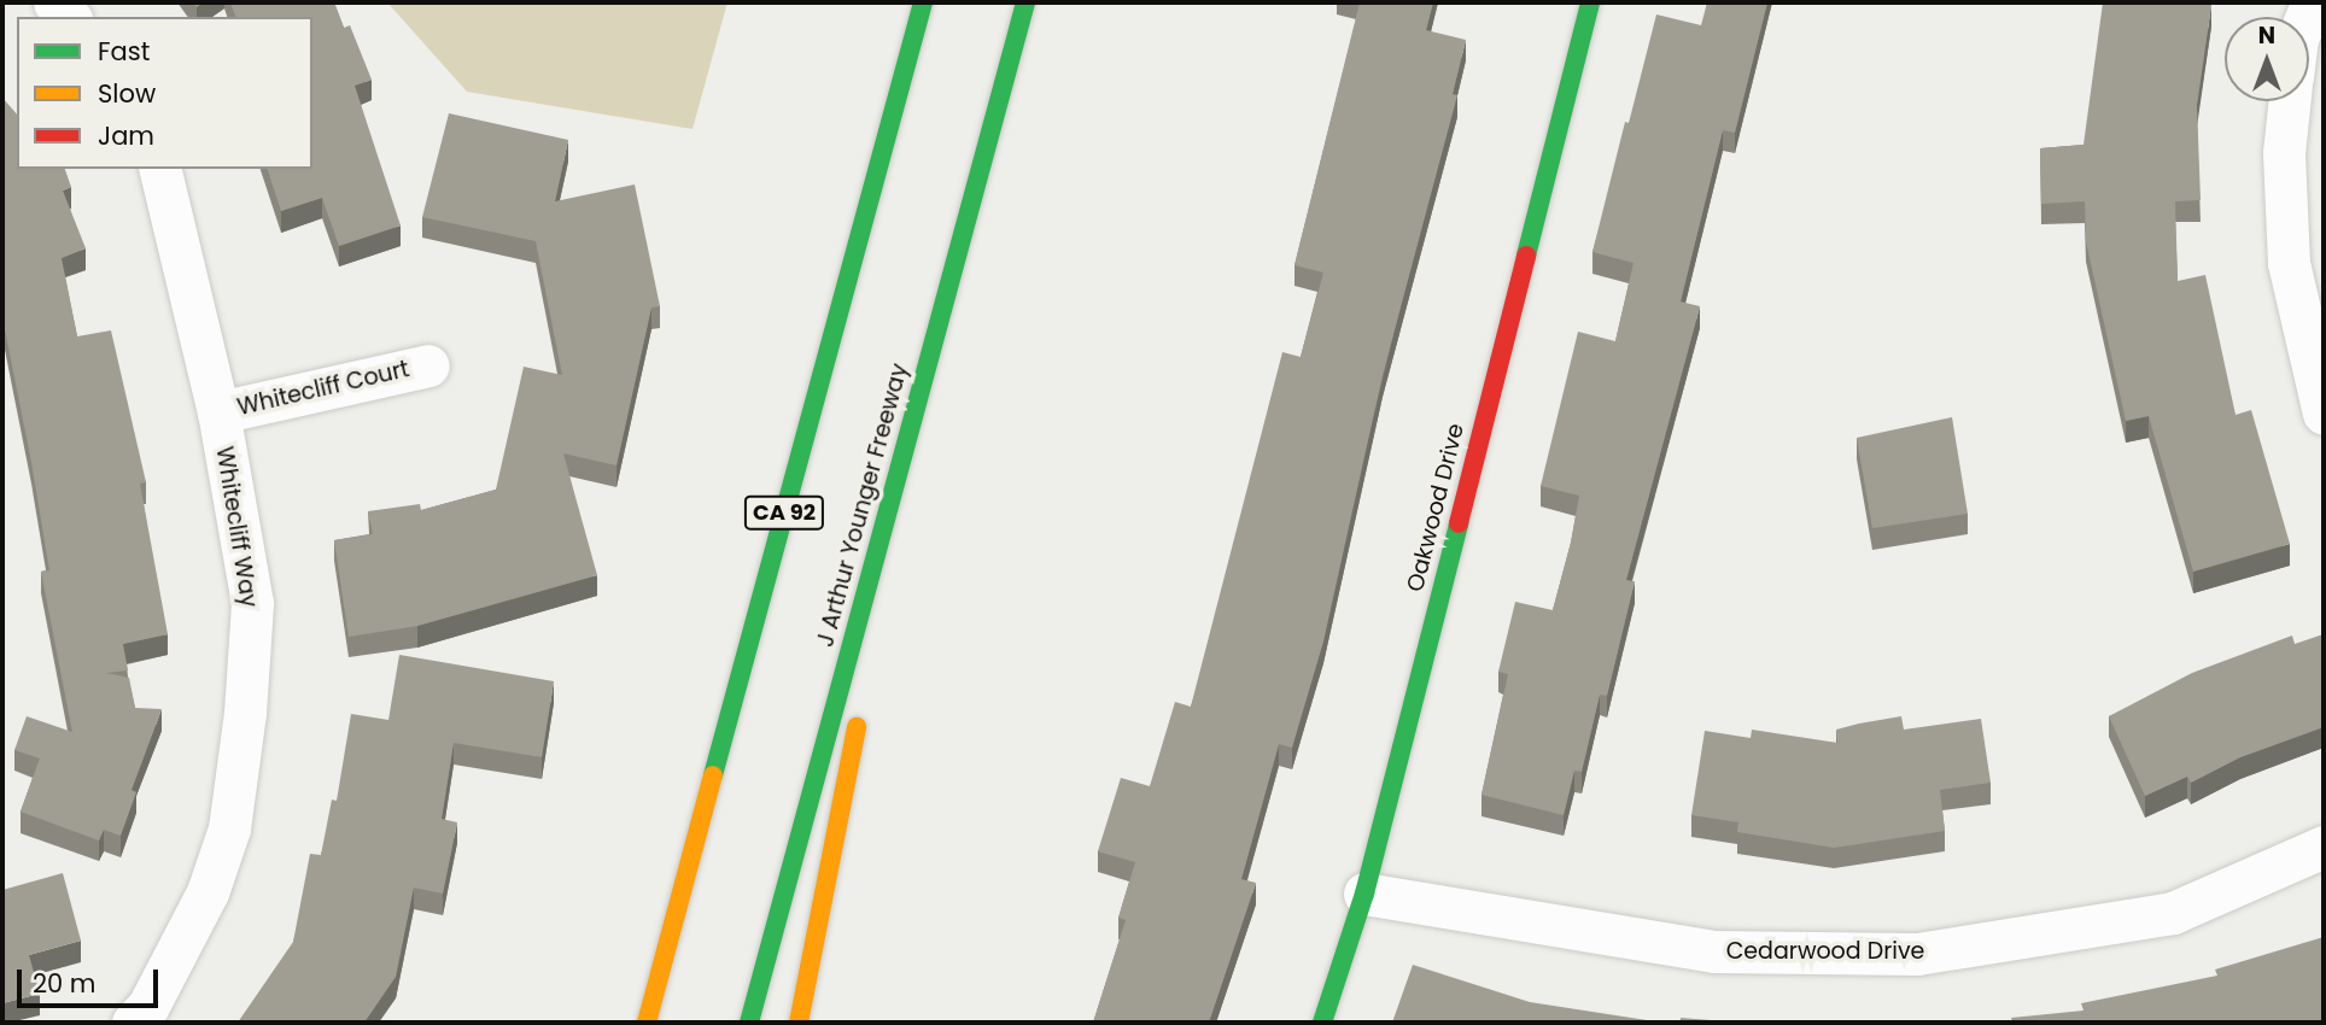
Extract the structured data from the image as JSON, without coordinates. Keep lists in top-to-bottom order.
{
  "streets": {
    "main road": ["J Arthur Younger Freeway", "Oakwood Drive", "CA 92"],
    "street": ["Whitecliff Court", "Whitecliff Way", "Cedarwood Drive"]
  },
  "crossings": [
    ["Whitecliff Court", "Whitecliff Way"],
    ["Oakwood Drive", "Cedarwood Drive"]
  ],
  "legend": ["Fast", "Slow", "Jam"],
  "scale_bar": "20 m",
  "north": "top"
}
